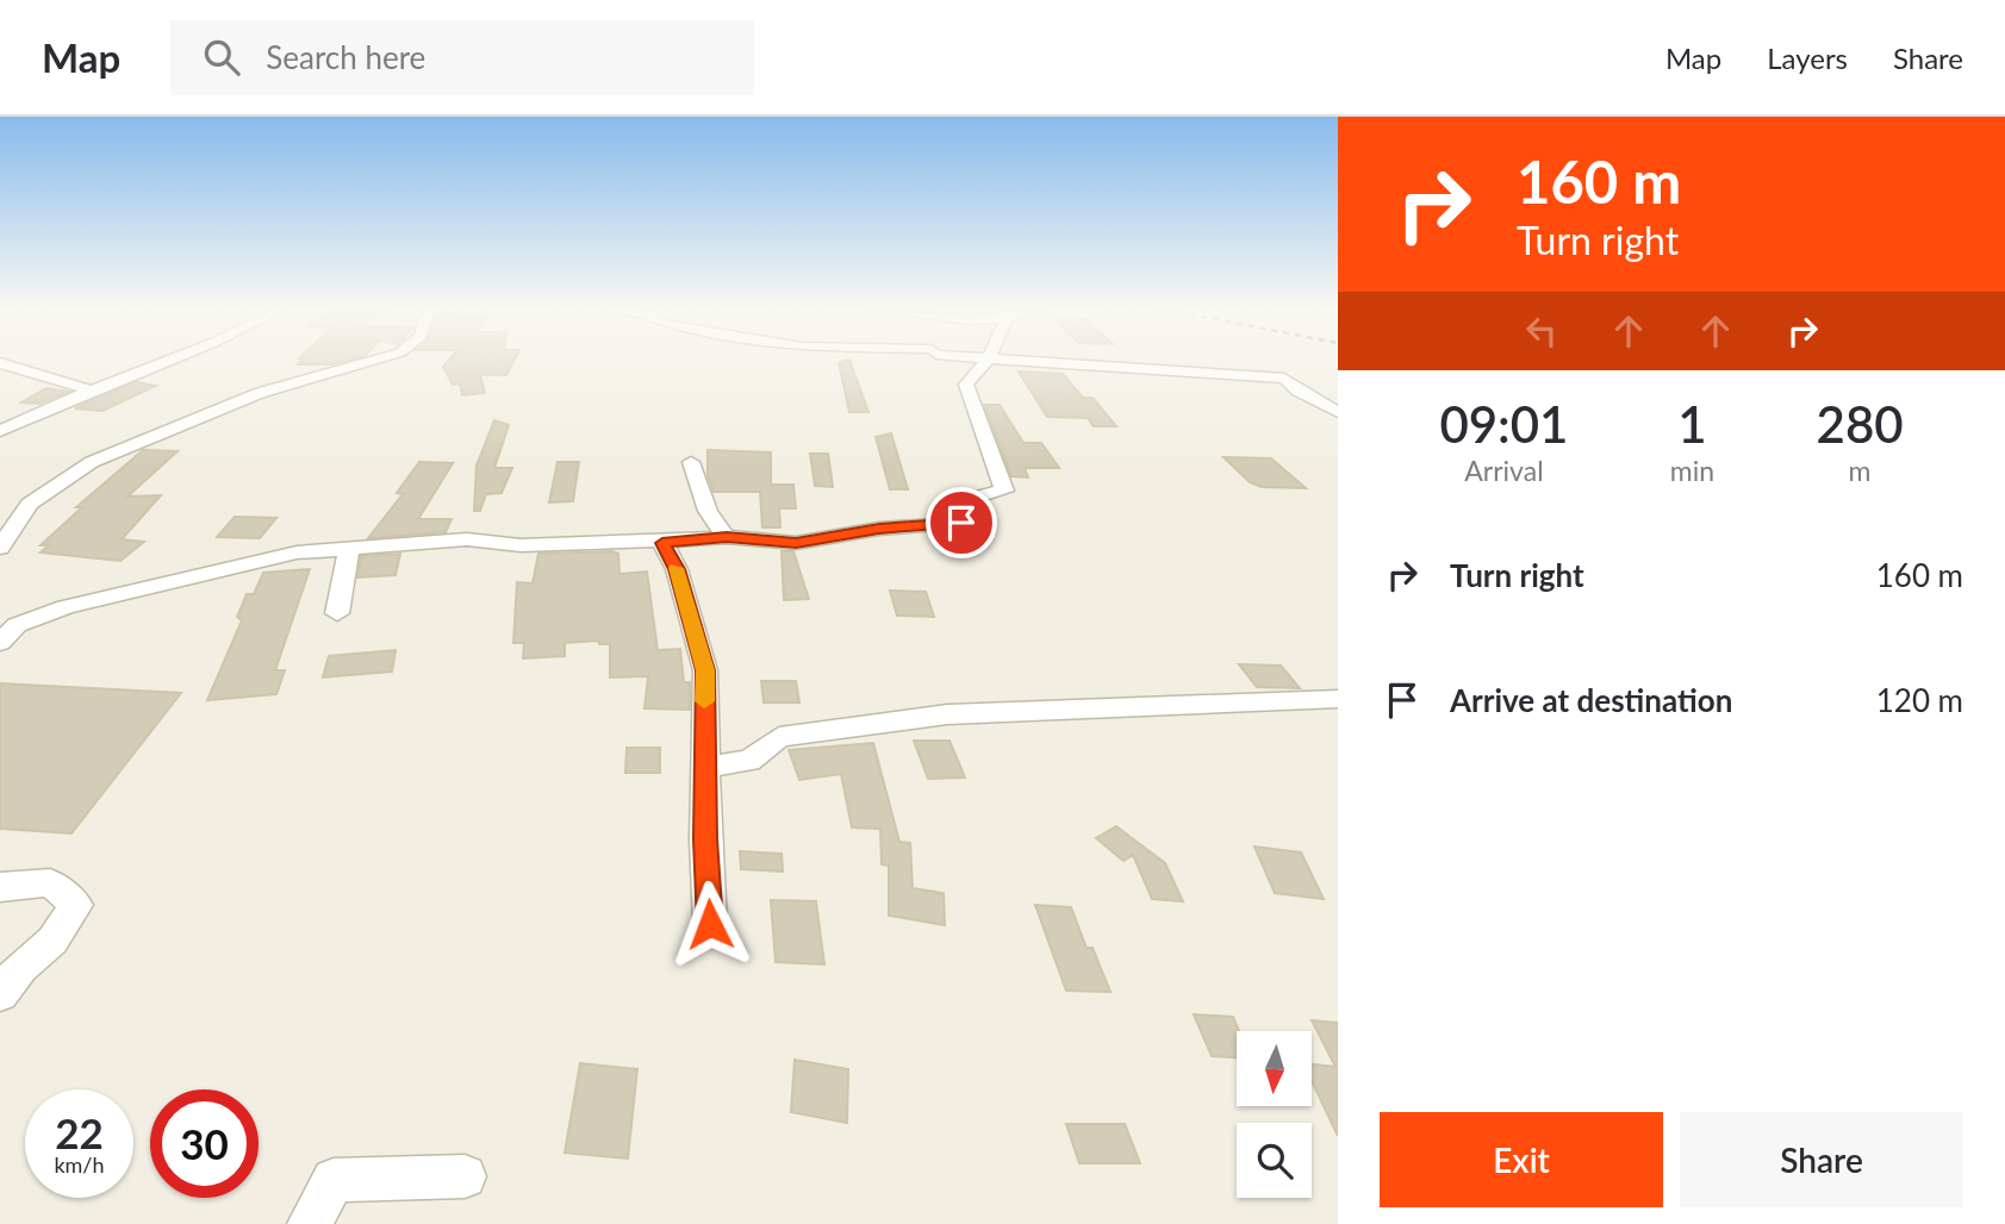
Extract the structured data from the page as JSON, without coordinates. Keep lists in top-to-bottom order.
{
  "north": "bottom",
  "page": {
    "header": "Map",
    "search": "Search here",
    "nav": ["Map", "Layers", "Share"],
    "turn": ["160 m", "Turn right"],
    "eta": [
      "09:01",
      "Arrival",
      "1",
      "min",
      "280",
      "m"
    ],
    "list": [
      {
        "name": "Turn right",
        "value": "160 m"
      },
      {
        "name": "Arrive at destination",
        "value": "120 m"
      }
    ],
    "speed": "22 km/h",
    "limit": "30",
    "buttons": ["Exit", "Share"]
  }
}
